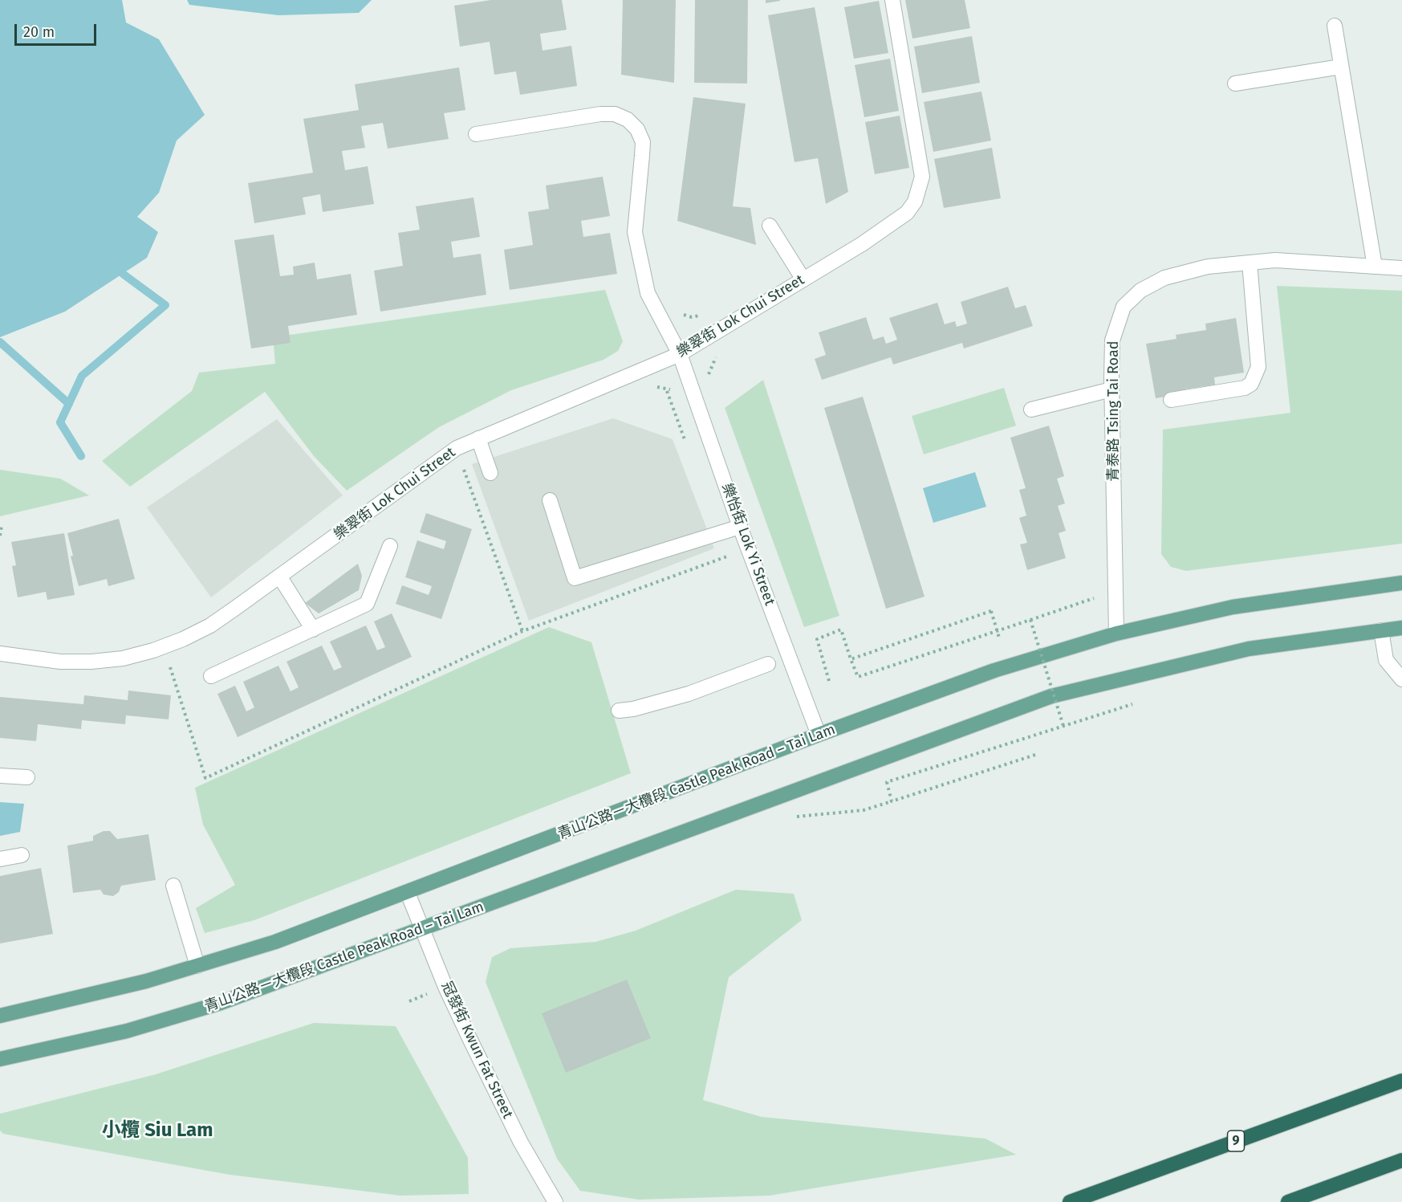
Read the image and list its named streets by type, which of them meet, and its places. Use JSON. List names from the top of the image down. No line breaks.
{"streets":{"highway":["9"],"main road":["青山公路－大欖段 Castle Peak Road – Tai Lam"],"street":["樂翠街 Lok Chui Street","青泰路 Tsing Tai Road","樂怡街 Lok Yi Street","冠發街 Kwun Fat Street"]},"crossings":[["樂翠街 Lok Chui Street","樂怡街 Lok Yi Street"],["青泰路 Tsing Tai Road","青山公路－大欖段 Castle Peak Road – Tai Lam"],["樂怡街 Lok Yi Street","青山公路－大欖段 Castle Peak Road – Tai Lam"],["青山公路－大欖段 Castle Peak Road – Tai Lam","冠發街 Kwun Fat Street"]],"districts":["小欖 Siu Lam"],"scale_bar":"20 m"}
